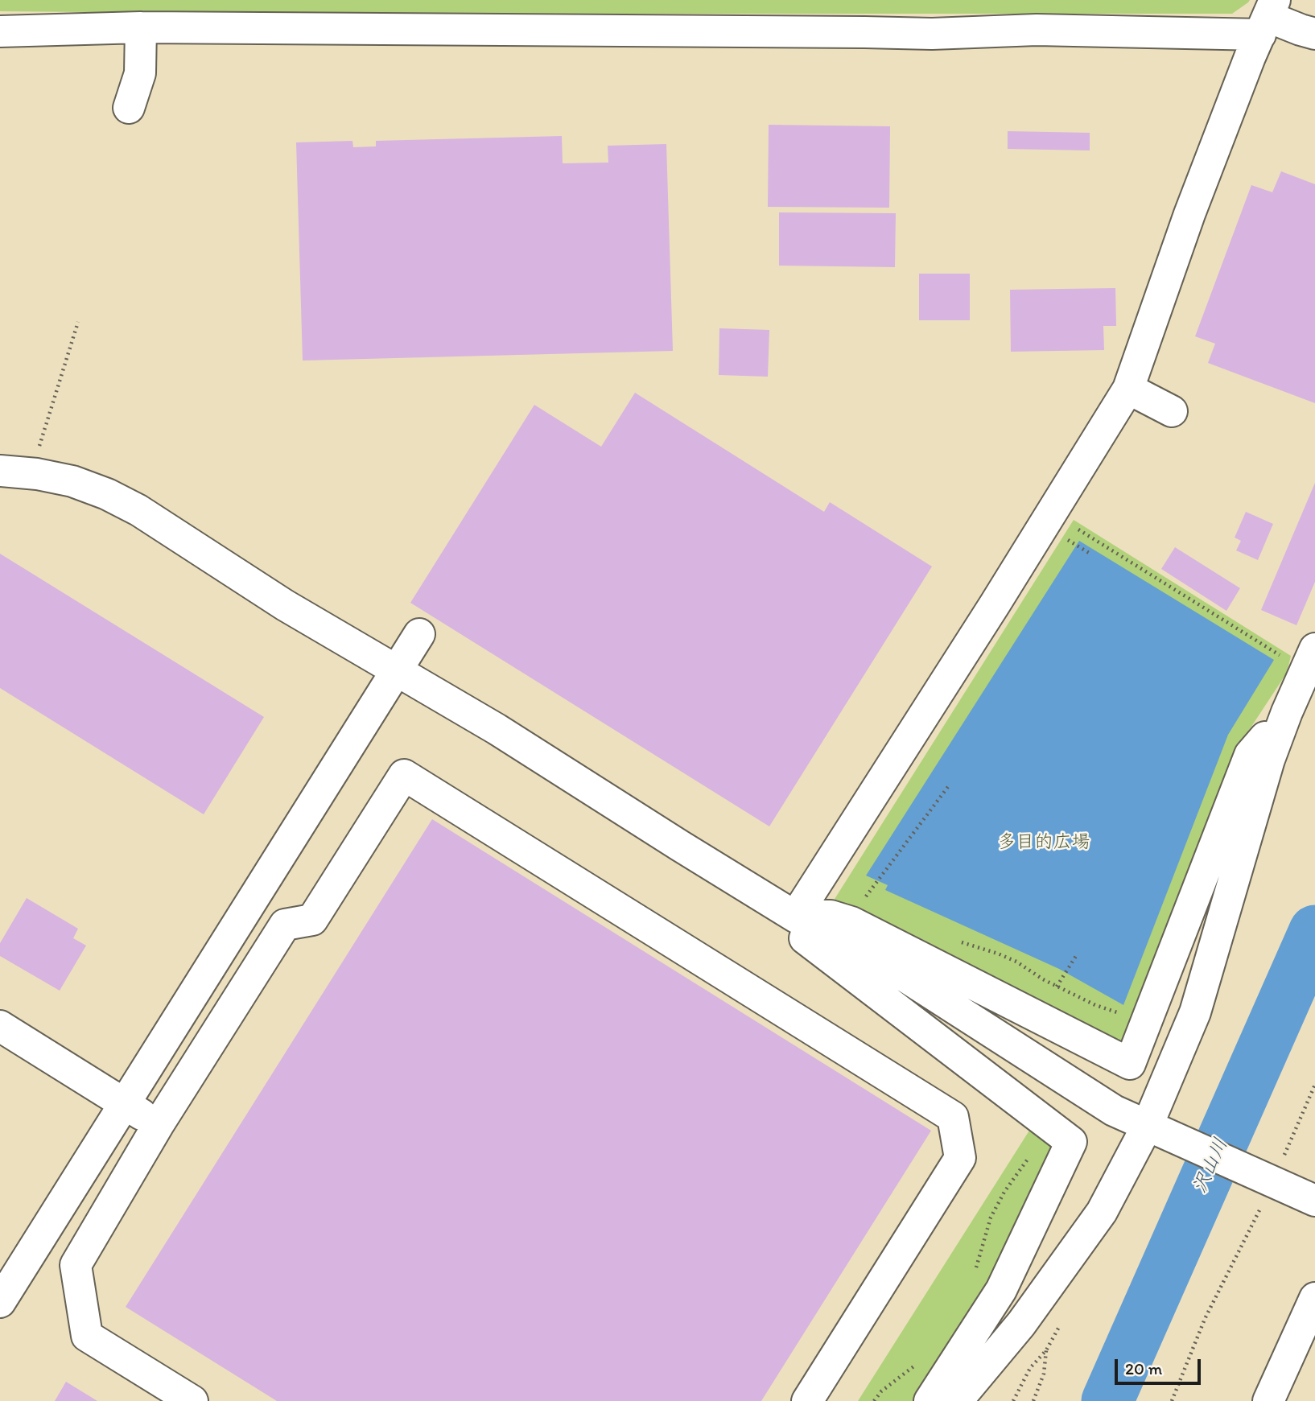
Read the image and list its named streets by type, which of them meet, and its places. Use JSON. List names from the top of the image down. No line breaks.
{"water":["沢山川"],"parks":["多目的広場"],"scale_bar":"20 m"}
